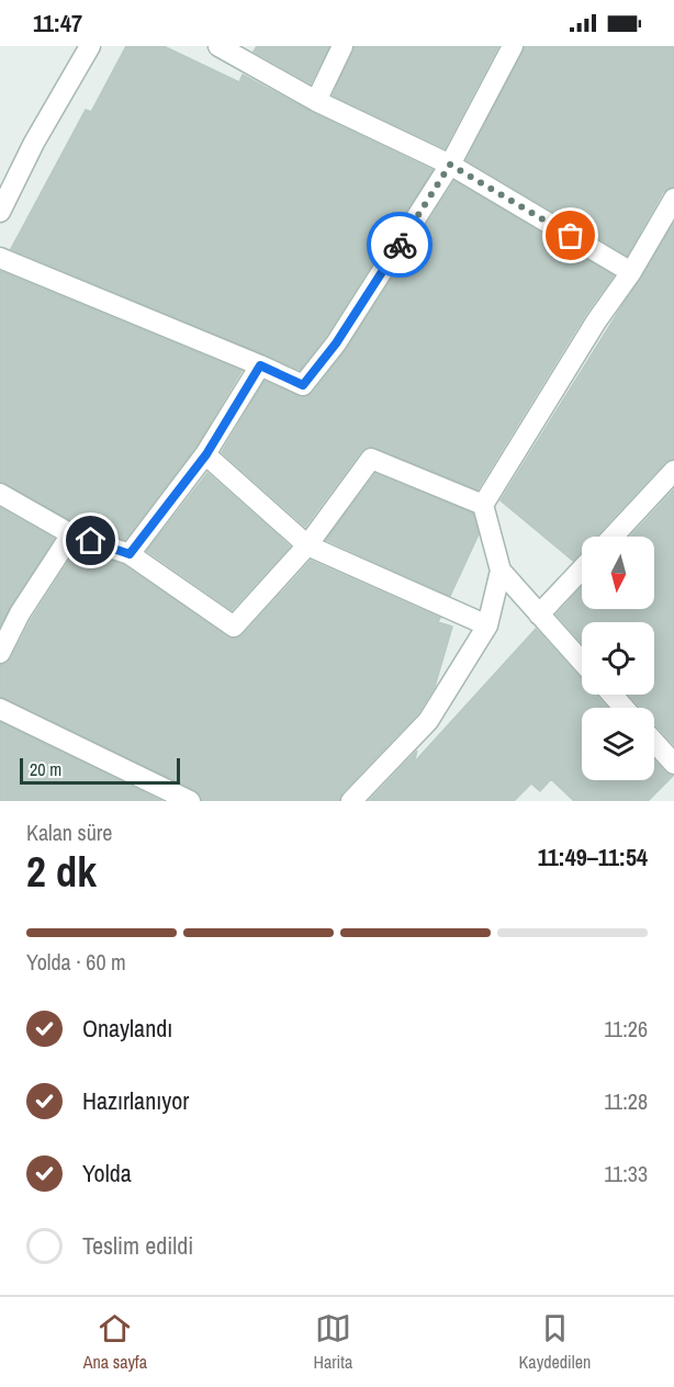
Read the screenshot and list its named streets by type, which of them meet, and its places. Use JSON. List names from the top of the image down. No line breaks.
{"scale_bar":"20 m","north":"bottom","page":{"status":"11:47","scale":"20 m","heading":["2 dk","Kalan süre","11:49–11:54"],"bar":"Yolda · 60 m","list":[["Onaylandı","11:26"],["Hazırlanıyor","11:28"],["Yolda","11:33"],"Teslim edildi"],"tabs":["Ana sayfa","Harita","Kaydedilen"]}}
